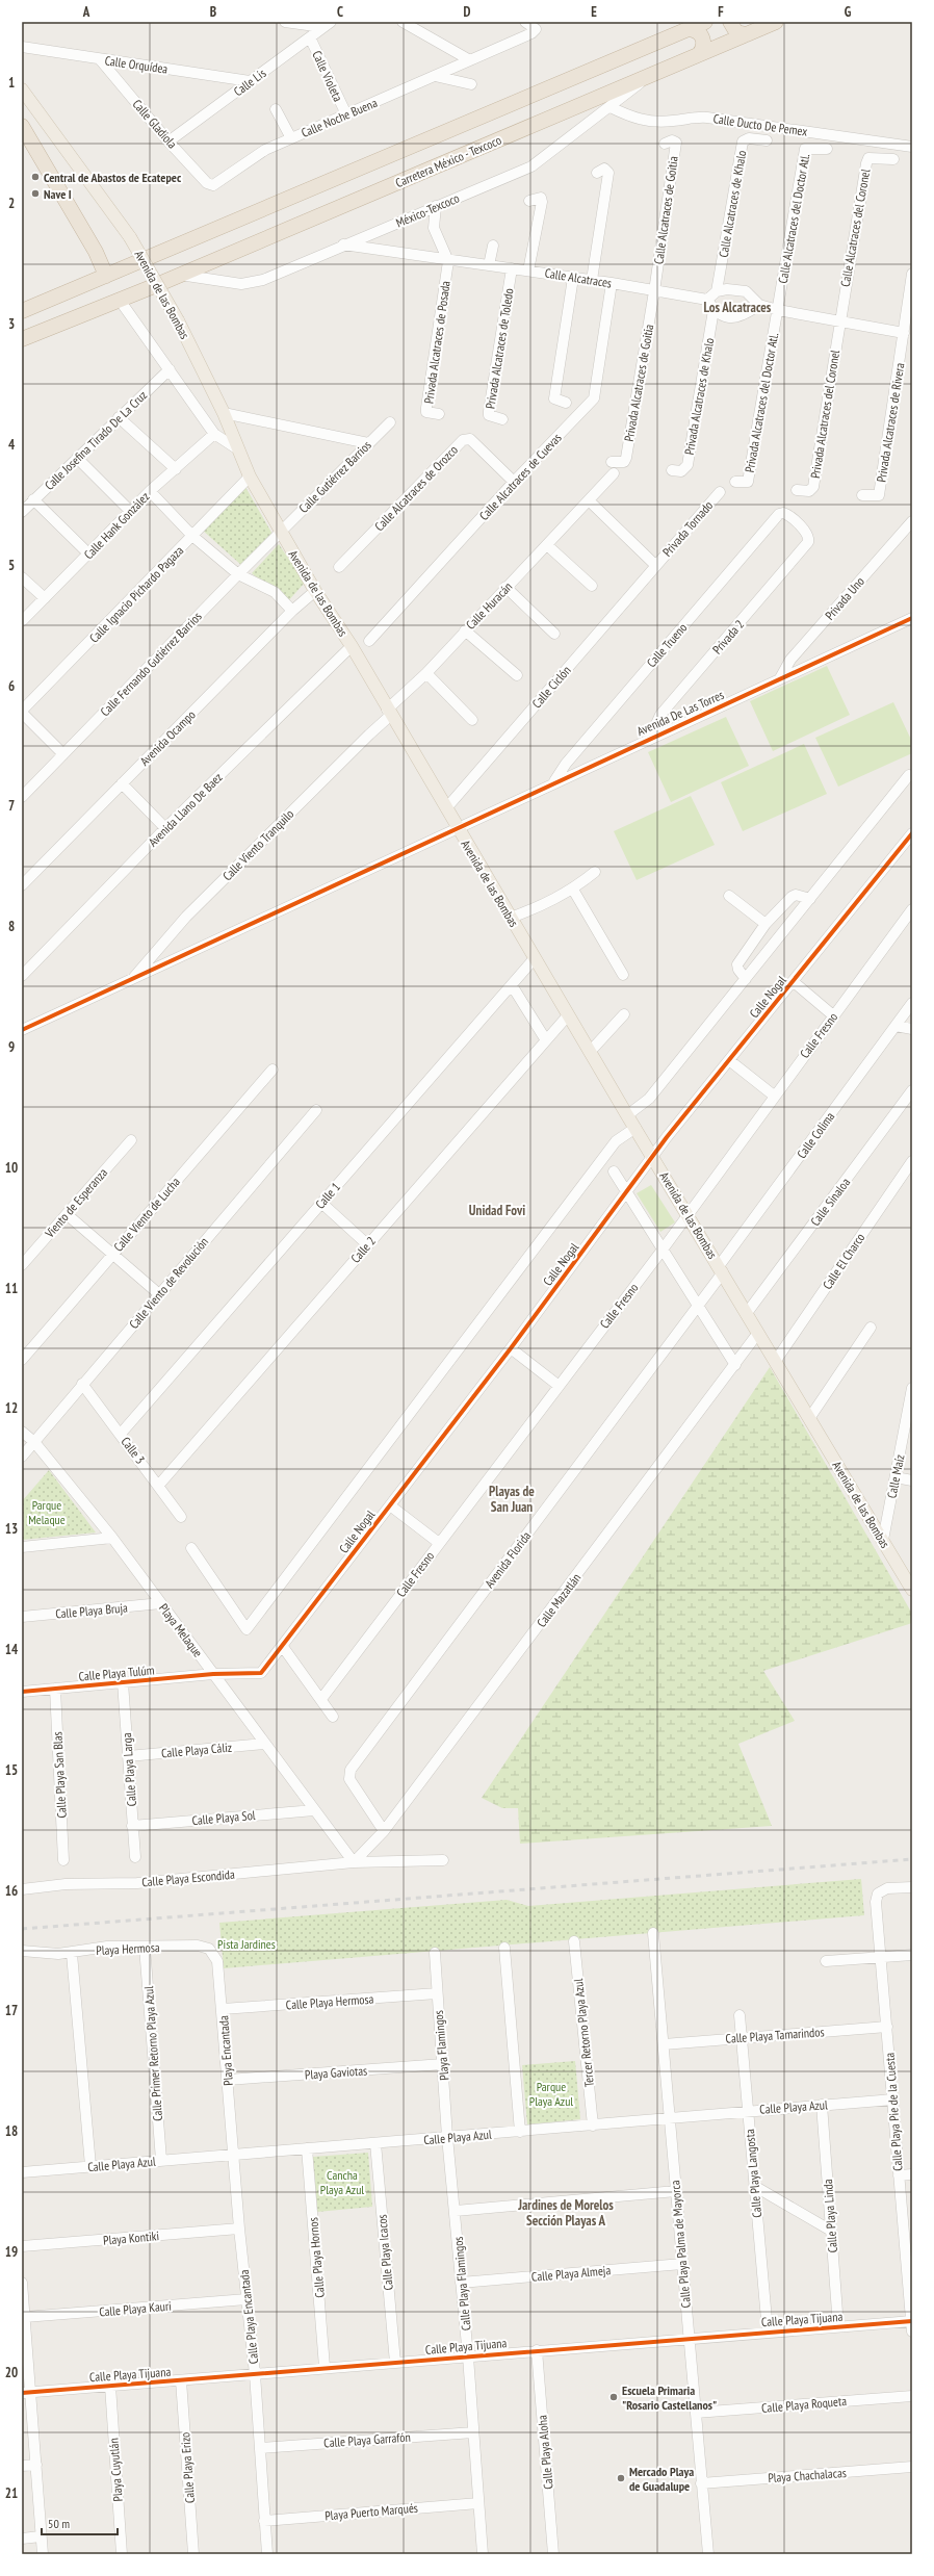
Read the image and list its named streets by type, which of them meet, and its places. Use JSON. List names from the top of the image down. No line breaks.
{"streets":{"highway":["Carretera México - Texcoco"],"main road":["Avenida de las Bombas"],"street":["Calle Orquídea","Calle Violeta","Calle Lis","Calle Noche Buena","Calle Gladiola","Calle Ducto De Pemex","Calle Alcatraces de Khalo","México-Texcoco","Calle Alcatraces de Goitia","Calle Alcatraces del Doctor Atl.","Calle Alcatraces del Coronel","Calle Alcatraces","Privada Alcatraces de Posada","Privada Alcatraces de Toledo","Privada Alcatraces de Goitia","Privada Alcatraces de Khalo","Privada Alcatraces del Doctor Atl.","Privada Alcatraces del Coronel","Privada Alcatraces de Rivera","Calle Josefina Tirado De La Cruz","Calle Gutiérrez Barrios","Calle Alcatraces de Cuevas","Calle Alcatraces de Orozco","Calle Hank González","Privada Tornado","Calle Ignacio Pichardo Pagaza","Privada Uno","Calle Huracán","Privada 2","Calle Trueno","Calle Fernando Gutiérrez Barrios","Calle Ciclón","Avenida De Las Torres","Avenida Ocampo","Avenida Llano De Baez","Calle Viento Tranquilo","Calle Nogal","Calle Fresno","Calle Colima","Calle 1","Calle Sinaloa","Viento de Esperanza","Calle Viento de Lucha","Calle 2","Calle El Charco","Calle Viento de Revolución","Calle 3","Calle Maíz","Avenida Florida","Calle Mazatlán","Calle Playa Bruja","Playa Melaque","Calle Playa Tulúm","Calle Playa Cáliz","Calle Playa Larga","Calle Playa San Blas","Calle Playa Sol","Calle Playa Escondida","Playa Hermosa","Calle Playa Hermosa","Tercer Retorno Playa Azul","Calle Playa Tamarindos","Playa Flamingos","Playa Encantada","Calle Primer Retorno Playa Azul","Playa Gaviotas","Calle Playa Azul","Calle Playa Pie de la Cuesta","Calle Playa Langosta","Calle Playa Linda","Playa Kontiki","Calle Playa Palma de Mayorca","Calle Playa Icacos","Calle Playa Hornos","Calle Playa Almeja","Calle Playa Flamingos","Calle Playa Kauri","Calle Playa Encantada","Calle Playa Tijuana","Calle Playa Roqueta","Calle Playa Garrafón","Calle Playa Aloha","Calle Playa Erizo","Playa Cuyutlán","Playa Chachalacas","Playa Puerto Marqués"]},"crossings":[["Calle Orquídea","Calle Lis"],["Calle Orquídea","Calle Gladiola"],["Calle Violeta","Calle Lis"],["Calle Violeta","Calle Noche Buena"],["Calle Lis","Calle Gladiola"],["Calle Noche Buena","Calle Gladiola"],["Calle Ducto De Pemex","México-Texcoco"],["Carretera México - Texcoco","México-Texcoco"],["México-Texcoco","Calle Alcatraces"],["Calle Alcatraces de Goitia","Calle Alcatraces"],["Calle Alcatraces de Goitia","Privada Alcatraces de Goitia"],["Calle Alcatraces del Doctor Atl.","Privada Alcatraces del Doctor Atl."],["Calle Alcatraces del Coronel","Privada Alcatraces del Coronel"],["Calle Alcatraces","Privada Alcatraces de Posada"],["Calle Alcatraces","Privada Alcatraces de Toledo"],["Calle Alcatraces","Privada Alcatraces de Goitia"],["Calle Alcatraces","Calle Alcatraces de Cuevas"],["Avenida de las Bombas","Calle Gutiérrez Barrios"],["Avenida de las Bombas","Calle Ignacio Pichardo Pagaza"],["Avenida de las Bombas","Calle Huracán"],["Avenida de las Bombas","Calle Fernando Gutiérrez Barrios"],["Avenida de las Bombas","Calle Ciclón"],["Avenida de las Bombas","Avenida De Las Torres"],["Avenida de las Bombas","Avenida Ocampo"],["Avenida de las Bombas","Avenida Llano De Baez"],["Avenida de las Bombas","Calle Viento Tranquilo"],["Avenida de las Bombas","Calle Nogal"],["Avenida de las Bombas","Calle Fresno"],["Avenida de las Bombas","Calle Colima"],["Avenida de las Bombas","Calle 1"],["Avenida de las Bombas","Calle Sinaloa"],["Avenida de las Bombas","Calle 2"],["Avenida de las Bombas","Calle El Charco"],["Avenida de las Bombas","Calle Maíz"],["Avenida de las Bombas","Avenida Florida"],["Avenida de las Bombas","Calle Mazatlán"],["Calle Gutiérrez Barrios","Calle Fernando Gutiérrez Barrios"],["Calle Alcatraces de Cuevas","Calle Alcatraces de Orozco"],["Privada Tornado","Calle Ciclón"],["Privada Uno","Avenida De Las Torres"],["Calle Huracán","Calle Viento Tranquilo"],["Privada 2","Calle Trueno"],["Privada 2","Avenida De Las Torres"],["Calle Trueno","Avenida De Las Torres"],["Avenida De Las Torres","Calle Viento Tranquilo"],["Calle Nogal","Calle Fresno"],["Calle Nogal","Playa Melaque"],["Calle Nogal","Calle Playa Tulúm"],["Calle Colima","Avenida Florida"],["Calle 1","Calle 3"],["Calle 2","Calle 3"],["Calle Viento de Revolución","Calle 3"],["Calle Viento de Revolución","Playa Melaque"],["Avenida Florida","Calle Mazatlán"],["Calle Mazatlán","Playa Melaque"],["Calle Mazatlán","Calle Playa Escondida"],["Calle Playa Bruja","Playa Melaque"],["Playa Melaque","Calle Playa Tulúm"],["Playa Melaque","Calle Playa Cáliz"],["Playa Melaque","Calle Playa Sol"],["Playa Melaque","Calle Playa Escondida"],["Calle Playa Tulúm","Calle Playa Larga"],["Calle Playa Tulúm","Calle Playa San Blas"],["Calle Playa Cáliz","Calle Playa Larga"],["Calle Playa Larga","Calle Playa Sol"],["Playa Hermosa","Playa Encantada"],["Playa Hermosa","Calle Primer Retorno Playa Azul"],["Calle Playa Hermosa","Playa Flamingos"],["Calle Playa Hermosa","Playa Encantada"],["Tercer Retorno Playa Azul","Calle Playa Azul"],["Calle Playa Tamarindos","Calle Playa Pie de la Cuesta"],["Calle Playa Tamarindos","Calle Playa Langosta"],["Calle Playa Tamarindos","Calle Playa Palma de Mayorca"],["Playa Flamingos","Playa Gaviotas"],["Playa Flamingos","Calle Playa Azul"],["Playa Flamingos","Calle Playa Flamingos"],["Playa Encantada","Playa Gaviotas"],["Playa Encantada","Calle Playa Azul"],["Playa Encantada","Calle Playa Encantada"],["Calle Primer Retorno Playa Azul","Calle Playa Azul"],["Calle Playa Azul","Calle Playa Pie de la Cuesta"],["Calle Playa Azul","Calle Playa Langosta"],["Calle Playa Azul","Calle Playa Linda"],["Calle Playa Azul","Calle Playa Palma de Mayorca"],["Calle Playa Azul","Calle Playa Icacos"],["Calle Playa Azul","Calle Playa Hornos"],["Calle Playa Azul","Calle Playa Flamingos"],["Calle Playa Azul","Calle Playa Encantada"],["Calle Playa Pie de la Cuesta","Calle Playa Tijuana"],["Calle Playa Langosta","Calle Playa Tijuana"],["Calle Playa Linda","Calle Playa Tijuana"],["Playa Kontiki","Calle Playa Encantada"],["Calle Playa Palma de Mayorca","Calle Playa Almeja"],["Calle Playa Palma de Mayorca","Calle Playa Tijuana"],["Calle Playa Palma de Mayorca","Calle Playa Roqueta"],["Calle Playa Palma de Mayorca","Playa Chachalacas"],["Calle Playa Icacos","Calle Playa Tijuana"],["Calle Playa Hornos","Calle Playa Tijuana"],["Calle Playa Almeja","Calle Playa Flamingos"],["Calle Playa Flamingos","Calle Playa Tijuana"],["Calle Playa Flamingos","Calle Playa Garrafón"],["Calle Playa Flamingos","Playa Puerto Marqués"],["Calle Playa Kauri","Calle Playa Encantada"],["Calle Playa Encantada","Calle Playa Tijuana"],["Calle Playa Encantada","Calle Playa Garrafón"],["Calle Playa Encantada","Playa Puerto Marqués"],["Calle Playa Tijuana","Calle Playa Aloha"],["Calle Playa Tijuana","Calle Playa Erizo"],["Calle Playa Tijuana","Playa Cuyutlán"]],"districts":["Los Alcatraces","Unidad Fovi","Playas de San Juan","Jardines de Morelos Sección Playas A"],"parks":["Parque Melaque","Pista Jardines","Parque Playa Azul","Cancha Playa Azul"],"places":["Central de Abastos de Ecatepec","Nave I","Escuela Primaria \"Rosario Castellanos\"","Mercado Playa de Guadalupe"],"scale_bar":"50 m","grid":{"columns":["A","B","C","D","E","F","G"],"rows":["1","2","3","4","5","6","7","8","9","10","11","12","13","14","15","16","17","18","19","20","21"]}}
